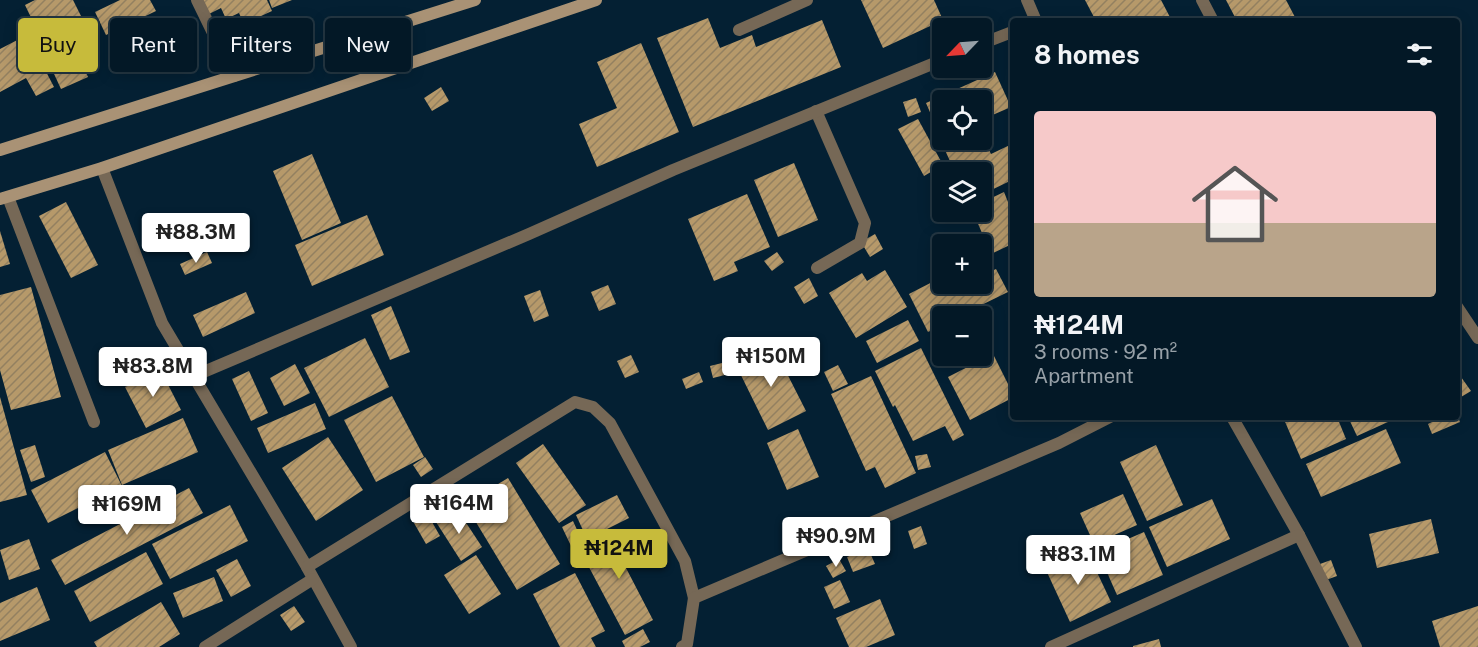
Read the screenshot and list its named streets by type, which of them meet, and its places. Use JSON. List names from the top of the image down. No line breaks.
{"north":"bottom left","page":{"map_buttons":["+","−"],"chip":["Buy","Rent","Filters","New"],"heading":"8 homes","list":[{"name":"₦124M","note":"3 rooms · 92 m² · Apartment"}],"price":["₦88.3M","₦150M","₦83.8M","₦164M","₦169M","₦90.9M","₦124M","₦83.1M"]}}
